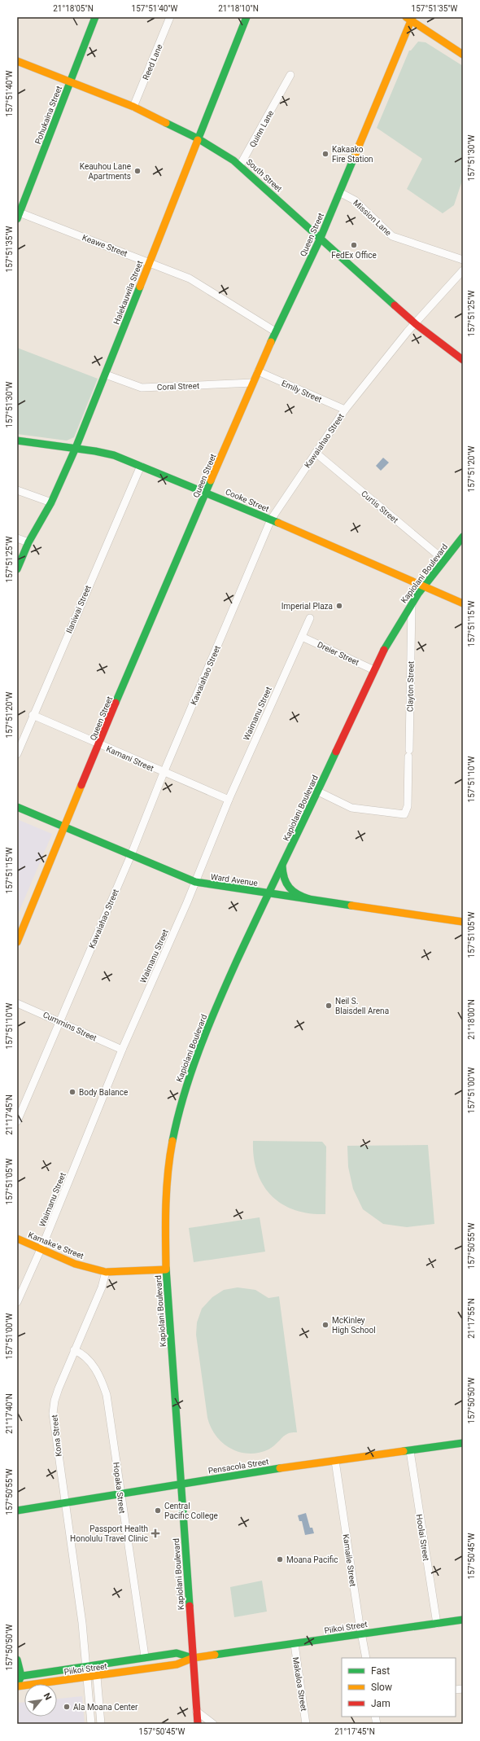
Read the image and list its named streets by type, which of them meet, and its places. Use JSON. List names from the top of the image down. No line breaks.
{"streets":{"main road":["Pohukaina Street","South Street","Queen Street","Halekauwila Street","Cooke Street","Kapiolani Boulevard","Ward Avenue","Kamakeʻe Street","Pensacola Street","Piikoi Street"],"street":["Reed Lane","Quinn Lane","Mission Lane","Keawe Street","Coral Street","Emily Street","Kawaiahao Street","Curtis Street","Ilaniwai Street","Dreier Street","Clayton Street","Waimanu Street","Kamani Street","Cummins Street","Kona Street","Hopaka Street","Hoolai Street","Kamaile Street","Makaloa Street"]},"crossings":[["Reed Lane","South Street"],["Pohukaina Street","South Street"],["Pohukaina Street","Keawe Street"],["Quinn Lane","South Street"],["South Street","Queen Street"],["South Street","Halekauwila Street"],["South Street","Kawaiahao Street"],["Mission Lane","Queen Street"],["Queen Street","Keawe Street"],["Queen Street","Coral Street"],["Queen Street","Emily Street"],["Queen Street","Cooke Street"],["Queen Street","Kamani Street"],["Queen Street","Ward Avenue"],["Keawe Street","Halekauwila Street"],["Halekauwila Street","Coral Street"],["Halekauwila Street","Cooke Street"],["Emily Street","Kawaiahao Street"],["Kawaiahao Street","Cooke Street"],["Kawaiahao Street","Curtis Street"],["Kawaiahao Street","Kamani Street"],["Kawaiahao Street","Ward Avenue"],["Kawaiahao Street","Cummins Street"],["Cooke Street","Kapiolani Boulevard"],["Cooke Street","Ilaniwai Street"],["Curtis Street","Kapiolani Boulevard"],["Kapiolani Boulevard","Dreier Street"],["Kapiolani Boulevard","Clayton Street"],["Kapiolani Boulevard","Ward Avenue"],["Kapiolani Boulevard","Kamakeʻe Street"],["Kapiolani Boulevard","Pensacola Street"],["Kapiolani Boulevard","Piikoi Street"],["Ilaniwai Street","Kamani Street"],["Dreier Street","Waimanu Street"],["Waimanu Street","Kamani Street"],["Waimanu Street","Ward Avenue"],["Waimanu Street","Cummins Street"],["Waimanu Street","Kamakeʻe Street"],["Kamakeʻe Street","Kona Street"],["Kona Street","Pensacola Street"],["Kona Street","Hopaka Street"],["Kona Street","Piikoi Street"],["Pensacola Street","Hopaka Street"],["Pensacola Street","Hoolai Street"],["Pensacola Street","Kamaile Street"],["Hopaka Street","Piikoi Street"],["Hoolai Street","Piikoi Street"],["Kamaile Street","Piikoi Street"],["Piikoi Street","Makaloa Street"]],"places":{"other":["Kakaako Fire Station","Keauhou Lane Apartments","FedEx Office","Imperial Plaza","Neil S. Blaisdell Arena","Body Balance","McKinley High School","Central Pacific College","Moana Pacific","Ala Moana Center"],"health":["Passport Health Honolulu Travel Clinic"]},"legend":["Fast","Slow","Jam"],"north":"top right","coordinates":["21°18'05\"N","157°51'40\"W","21°18'10\"N","157°51'35\"W","157°51'30\"W","157°51'25\"W","157°51'20\"W","157°51'15\"W","157°51'10\"W","157°51'05\"W","21°18'00\"N","157°51'00\"W","21°17'45\"N","157°50'55\"W","21°17'55\"N","157°50'50\"W","21°17'40\"N","157°50'45\"W"]}
